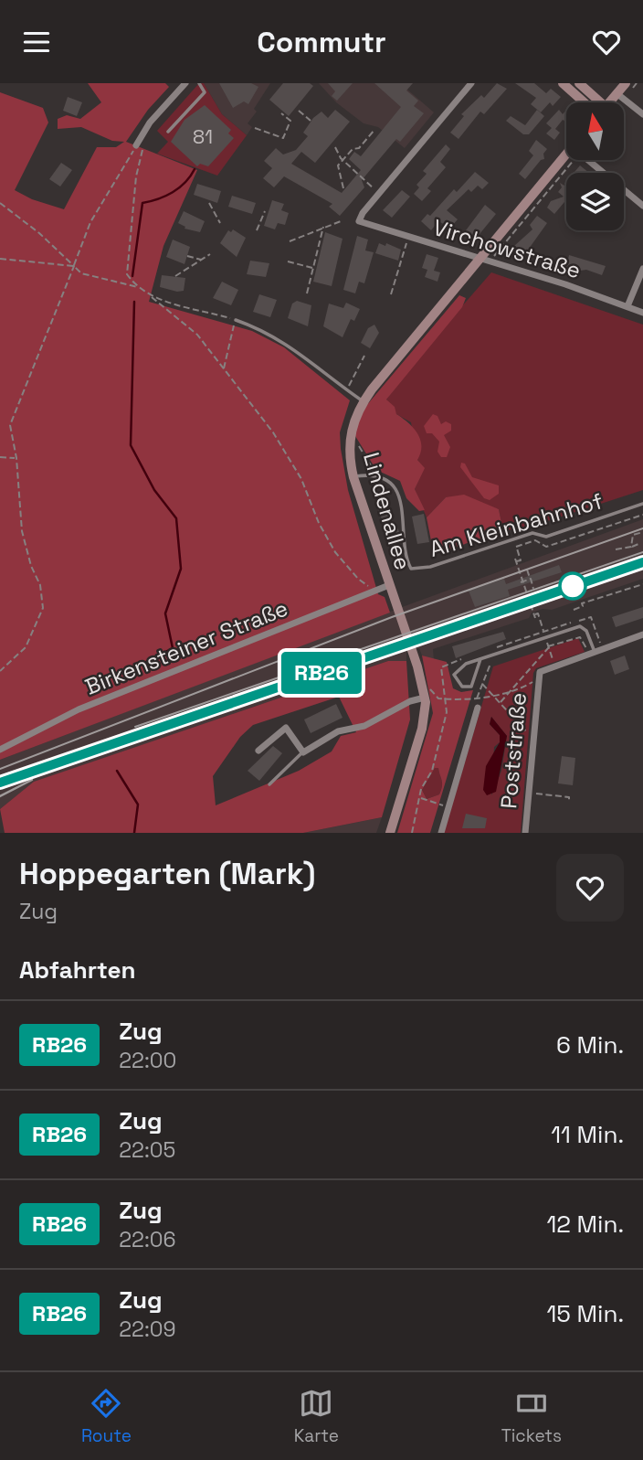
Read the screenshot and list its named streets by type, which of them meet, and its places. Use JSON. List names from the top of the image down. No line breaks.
{"streets":{"street":["Virchowstraße","Lindenallee","Birkensteiner Straße","Poststraße"],"lane":["Am Kleinbahnhof"]},"crossings":[["Virchowstraße","Lindenallee"],["Lindenallee","Birkensteiner Straße"]],"house_numbers":["81"],"north":"top","page":{"header":"Commutr","on_map":"RB26","heading":[["Hoppegarten (Mark)","Zug"],"Abfahrten"],"list":[{"mark":"RB26","name":"Zug","note":"22:00","value":"6 Min."},{"mark":"RB26","name":"Zug","note":"22:05","value":"11 Min."},{"mark":"RB26","name":"Zug","note":"22:06","value":"12 Min."},{"mark":"RB26","name":"Zug","note":"22:09","value":"15 Min."}],"tabs":["Route","Karte","Tickets"]}}
